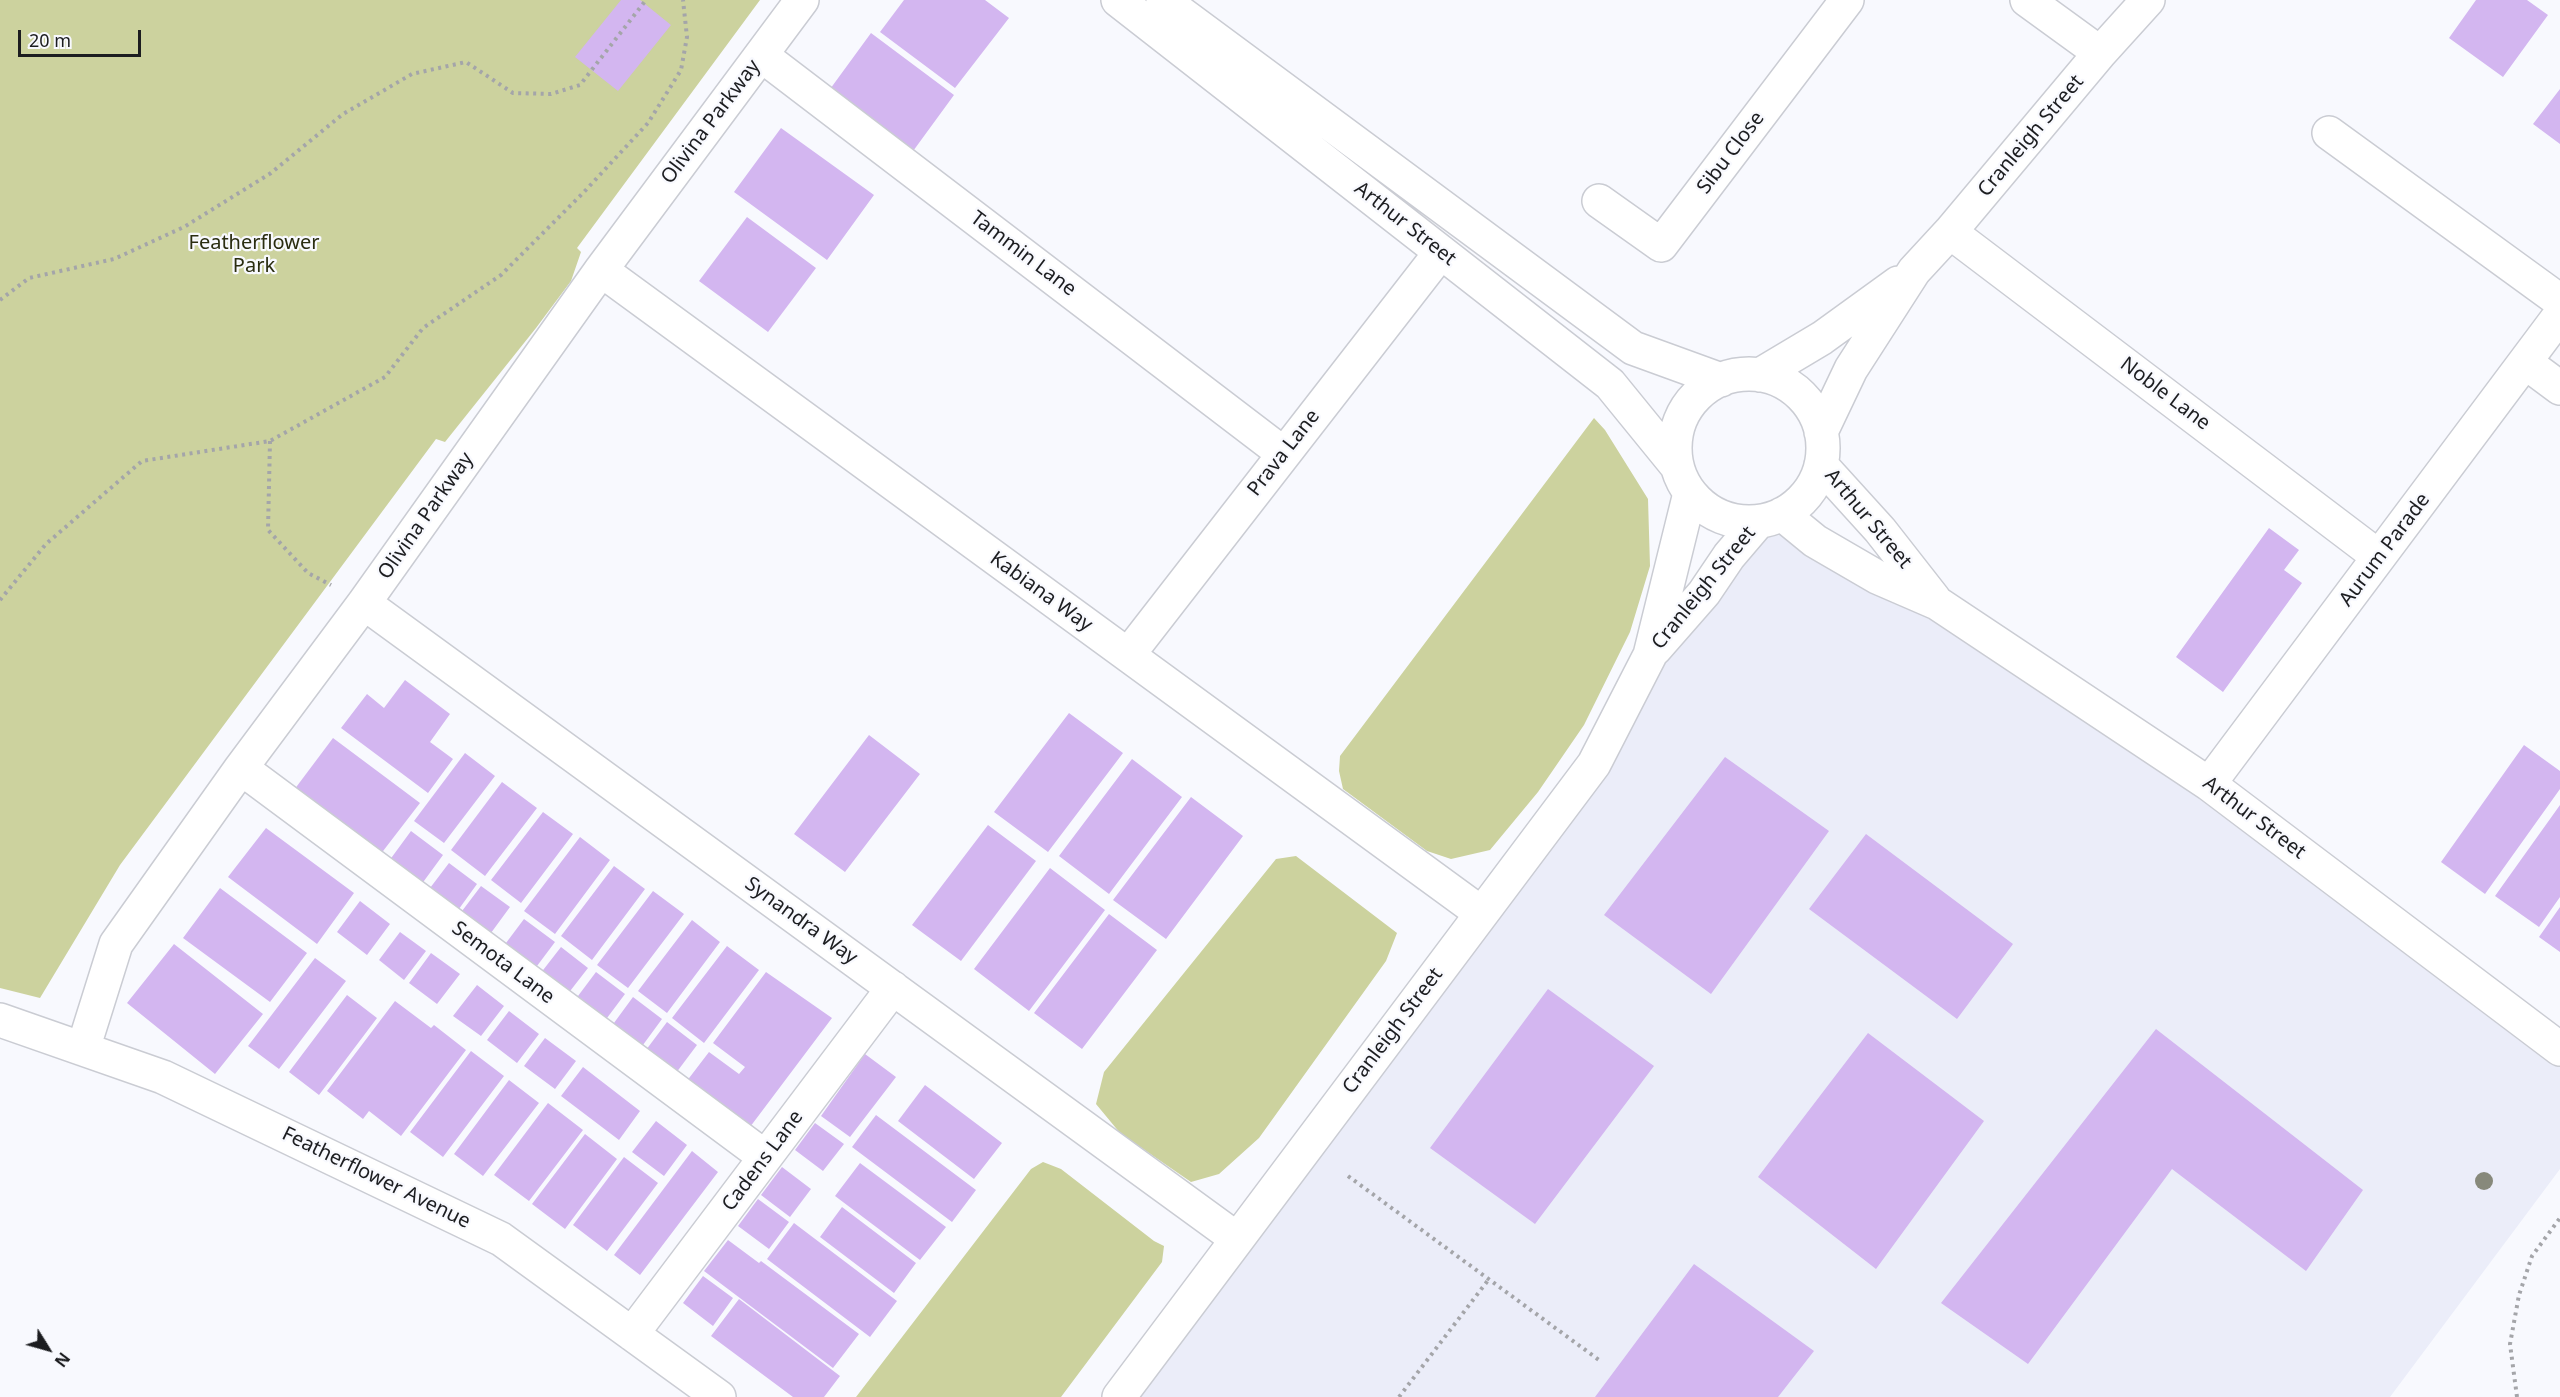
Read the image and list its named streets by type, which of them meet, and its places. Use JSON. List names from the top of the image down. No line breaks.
{"streets":{"street":["Olivina Parkway","Cranleigh Street","Sibu Close","Arthur Street","Tammin Lane","Noble Lane","Prava Lane","Aurum Parade","Kabiana Way","Synandra Way","Semota Lane","Cadens Lane","Featherflower Avenue"]},"crossings":[["Olivina Parkway","Tammin Lane"],["Olivina Parkway","Kabiana Way"],["Olivina Parkway","Synandra Way"],["Olivina Parkway","Semota Lane"],["Olivina Parkway","Featherflower Avenue"],["Cranleigh Street","Arthur Street"],["Cranleigh Street","Noble Lane"],["Cranleigh Street","Kabiana Way"],["Cranleigh Street","Synandra Way"],["Arthur Street","Prava Lane"],["Arthur Street","Aurum Parade"],["Tammin Lane","Prava Lane"],["Noble Lane","Aurum Parade"],["Prava Lane","Kabiana Way"],["Synandra Way","Cadens Lane"],["Semota Lane","Cadens Lane"],["Cadens Lane","Featherflower Avenue"]],"parks":["Featherflower Park"],"scale_bar":"20 m","north":"bottom right"}
